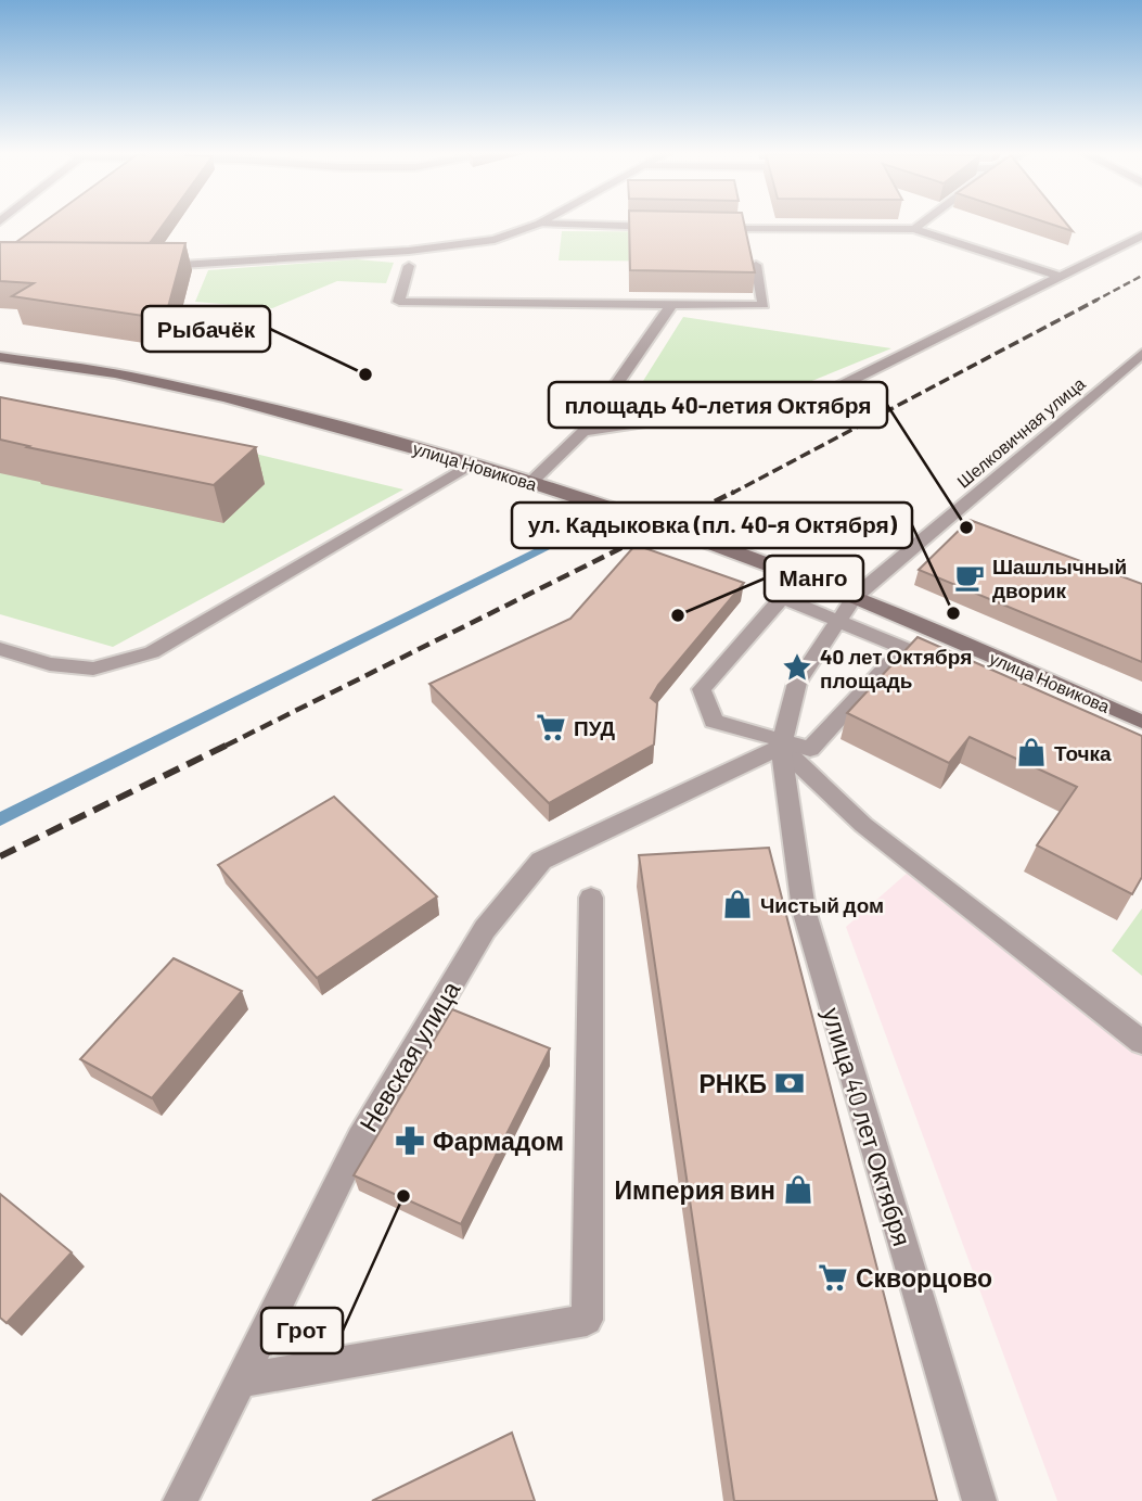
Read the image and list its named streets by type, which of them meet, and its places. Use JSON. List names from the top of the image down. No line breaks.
{"streets":{"main road":["улица Новикова"],"street":["Шелковичная улица","Невская улица","улица 40 лет Октября"]},"crossings":[["Шелковичная улица","улица Новикова"],["Невская улица","улица 40 лет Октября"]],"places":{"other":["Рыбачёк","площадь 40-летия Октября","ул. Кадыковка (пл. 40-я Октября)","Манго","Грот"],"cafe":["Шашлычный дворик"],"place":["40 лет Октября площадь"],"supermarket":["ПУД","Скворцово"],"shop":["Точка","Чистый дом","Империя вин"],"bank":["РНКБ"],"pharmacy":["Фармадом"]}}
